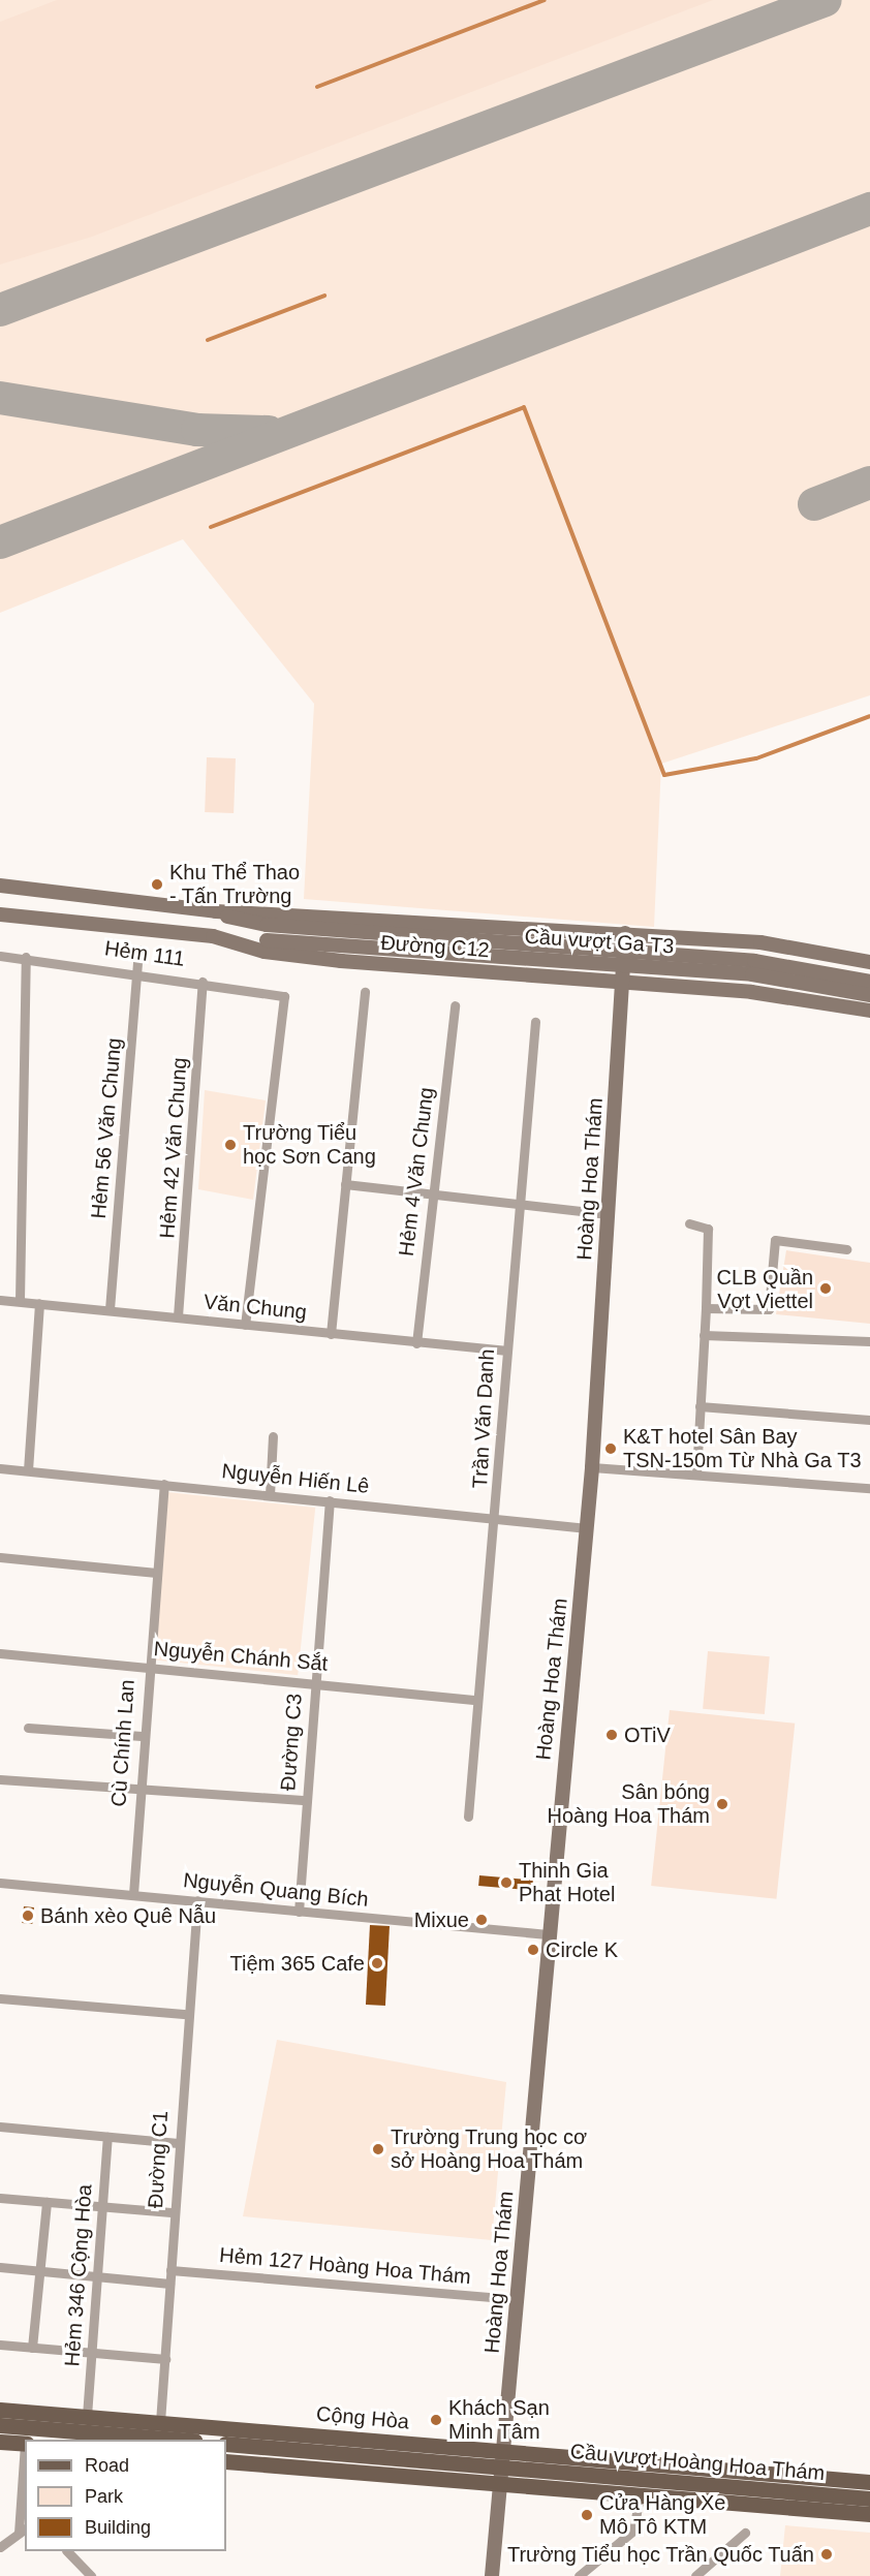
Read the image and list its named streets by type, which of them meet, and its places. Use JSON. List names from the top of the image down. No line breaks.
{"streets":{"main road":["Cầu vượt Ga T3","Đường C12","Hoàng Hoa Thám","Cộng Hòa","Cầu vượt Hoàng Hoa Thám"],"street":["Hẻm 111","Hẻm 56 Văn Chung","Hẻm 42 Văn Chung","Hẻm 4 Văn Chung","Văn Chung","Trần Văn Danh","Nguyễn Hiến Lê","Nguyễn Chánh Sắt","Đường C3","Cù Chính Lan","Nguyễn Quang Bích","Đường C1","Hẻm 127 Hoàng Hoa Thám","Hẻm 346 Cộng Hòa"]},"crossings":[["Cầu vượt Ga T3","Đường C12"],["Đường C12","Hoàng Hoa Thám"],["Hẻm 111","Hẻm 56 Văn Chung"],["Hẻm 111","Hẻm 42 Văn Chung"],["Hẻm 111","Văn Chung"],["Hẻm 56 Văn Chung","Văn Chung"],["Hẻm 42 Văn Chung","Văn Chung"],["Hẻm 4 Văn Chung","Văn Chung"],["Hoàng Hoa Thám","Nguyễn Hiến Lê"],["Hoàng Hoa Thám","Nguyễn Quang Bích"],["Hoàng Hoa Thám","Hẻm 127 Hoàng Hoa Thám"],["Hoàng Hoa Thám","Cộng Hòa"],["Văn Chung","Trần Văn Danh"],["Trần Văn Danh","Nguyễn Hiến Lê"],["Trần Văn Danh","Nguyễn Chánh Sắt"],["Nguyễn Hiến Lê","Đường C3"],["Nguyễn Hiến Lê","Cù Chính Lan"],["Nguyễn Chánh Sắt","Đường C3"],["Nguyễn Chánh Sắt","Cù Chính Lan"],["Đường C3","Nguyễn Quang Bích"],["Cù Chính Lan","Nguyễn Quang Bích"],["Nguyễn Quang Bích","Đường C1"],["Đường C1","Hẻm 127 Hoàng Hoa Thám"],["Đường C1","Cộng Hòa"],["Hẻm 346 Cộng Hòa","Cộng Hòa"]],"places":["Khu Thể Thao - Tấn Trường","Trường Tiểu học Sơn Cang","CLB Quần Vợt Viettel","K&T hotel Sân Bay TSN-150m Từ Nhà Ga T3","OTiV","Sân bóng Hoàng Hoa Thám","Thinh Gia Phat Hotel","Bánh xèo Quê Nẫu","Mixue","Circle K","Tiệm 365 Cafe","Trường Trung học cơ sở Hoàng Hoa Thám","Khách Sạn Minh Tâm","Cửa Hàng Xe Mô Tô KTM","Trường Tiểu học Trần Quốc Tuấn"],"legend":["Road","Park","Building"]}
